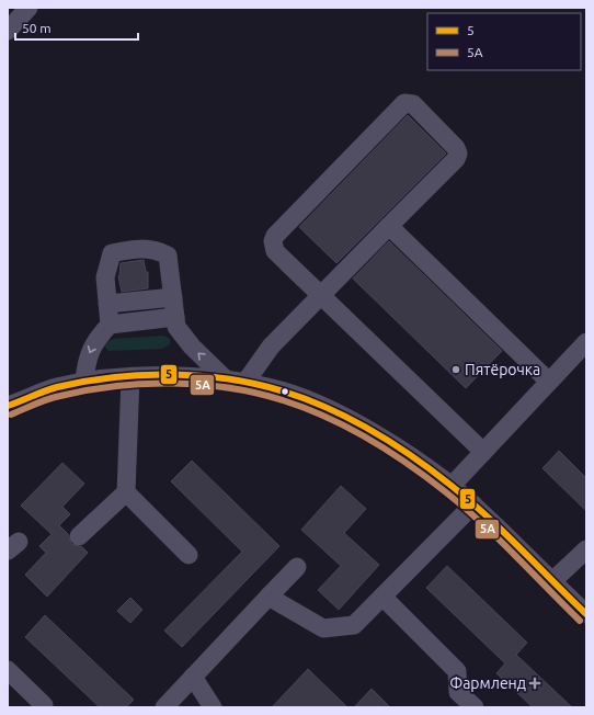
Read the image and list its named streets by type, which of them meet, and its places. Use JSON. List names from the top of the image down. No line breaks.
{"places":{"other":["Пятёрочка"],"health":["Фармленд"]},"lines":["transit line 5","transit line 5А"],"legend":["5","5А"],"scale_bar":"50 m"}
